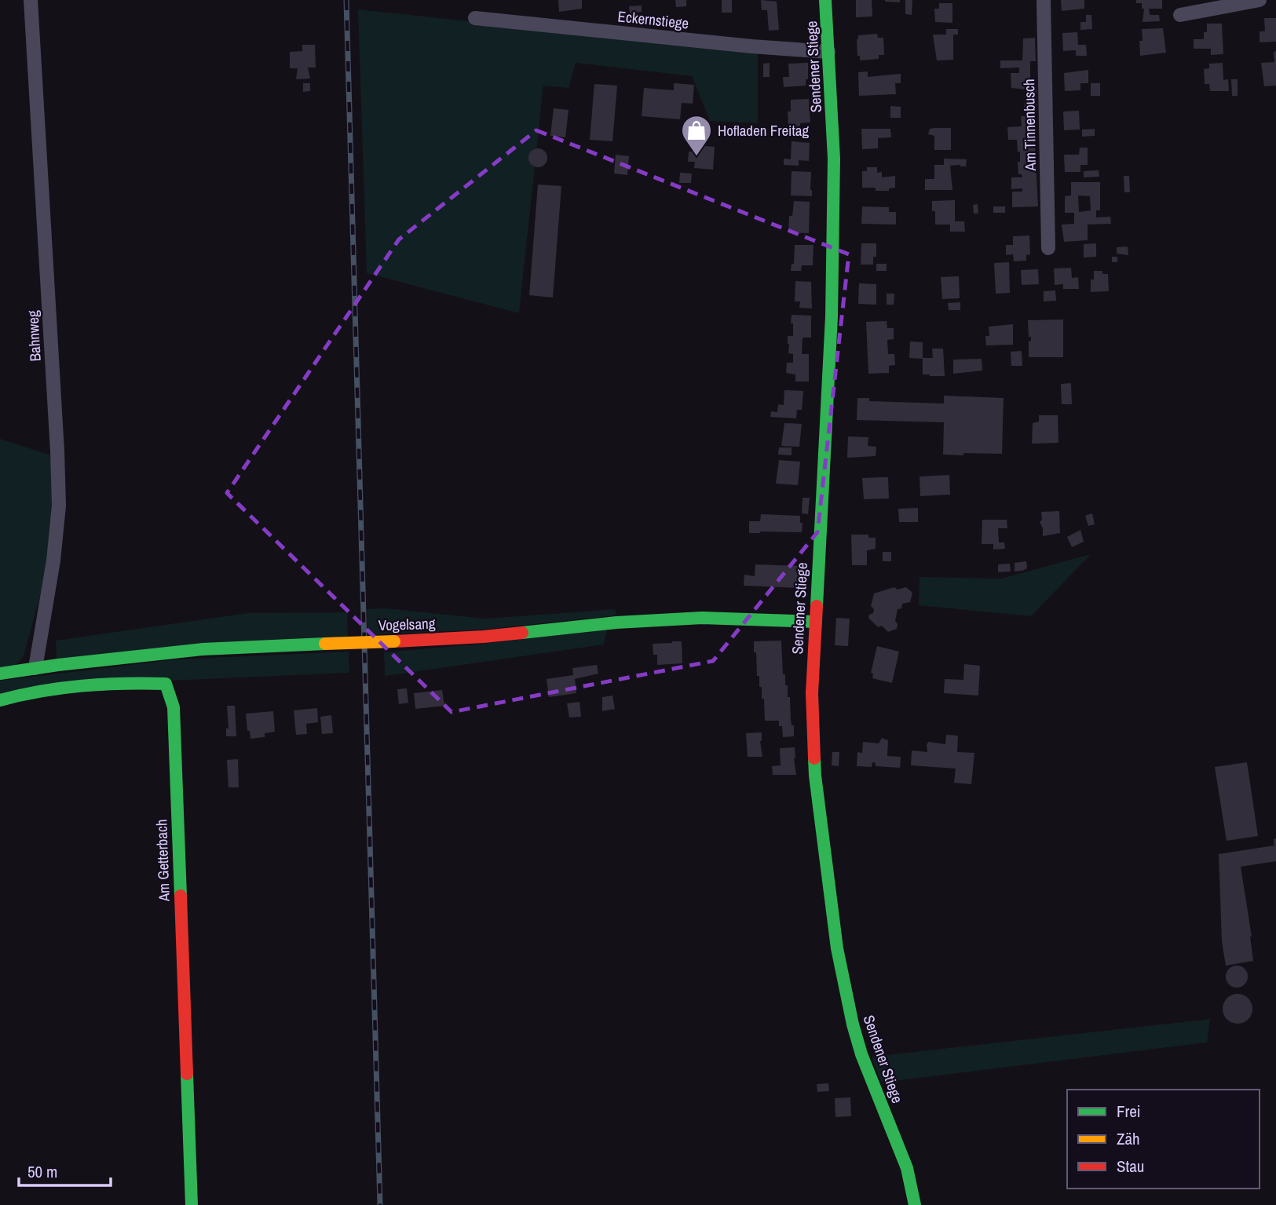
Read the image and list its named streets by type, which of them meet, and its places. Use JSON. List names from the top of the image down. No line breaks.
{"streets":{"street":["Eckernstiege","Sendener Stiege","Am Tinnenbusch","Bahnweg","Vogelsang","Am Getterbach"]},"crossings":[["Eckernstiege","Sendener Stiege"],["Sendener Stiege","Vogelsang"],["Bahnweg","Vogelsang"]],"places":{"shop":["Hofladen Freitag"]},"legend":["Frei","Zäh","Stau"],"scale_bar":"50 m"}
